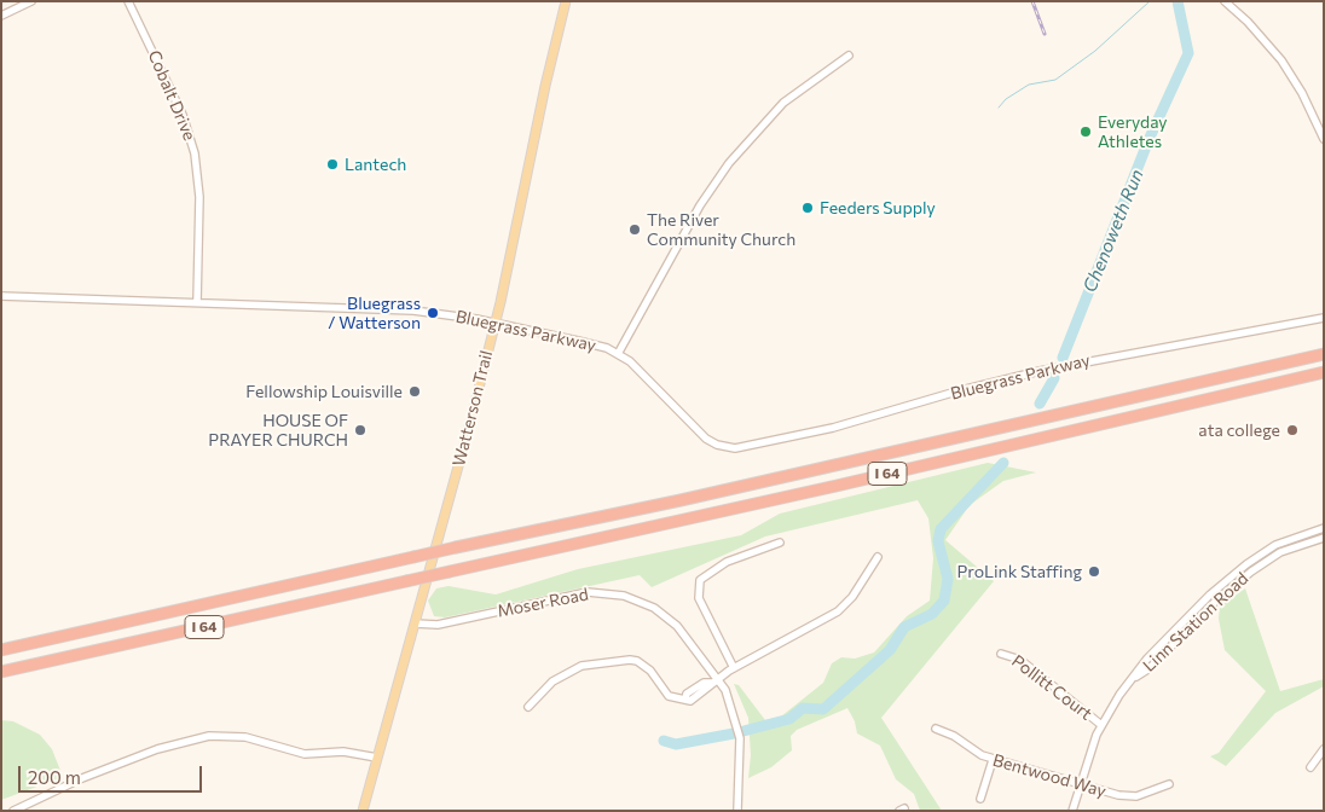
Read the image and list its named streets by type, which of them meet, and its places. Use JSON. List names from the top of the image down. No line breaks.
{"streets":{"highway":["I 64"],"main road":["Watterson Trail"],"street":["Cobalt Drive","Bluegrass Parkway","Moser Road","Linn Station Road","Pollitt Court","Bentwood Way"]},"crossings":[["Cobalt Drive","Bluegrass Parkway"],["Bluegrass Parkway","Watterson Trail"],["Watterson Trail","Moser Road"],["Linn Station Road","Pollitt Court"],["Linn Station Road","Bentwood Way"]],"water":["Chenoweth Run"],"places":["Everyday Athletes","Lantech","Feeders Supply","The River Community Church","Bluegrass / Watterson","Fellowship Louisville","HOUSE OF PRAYER CHURCH","ata college","ProLink Staffing"],"scale_bar":"200 m"}
